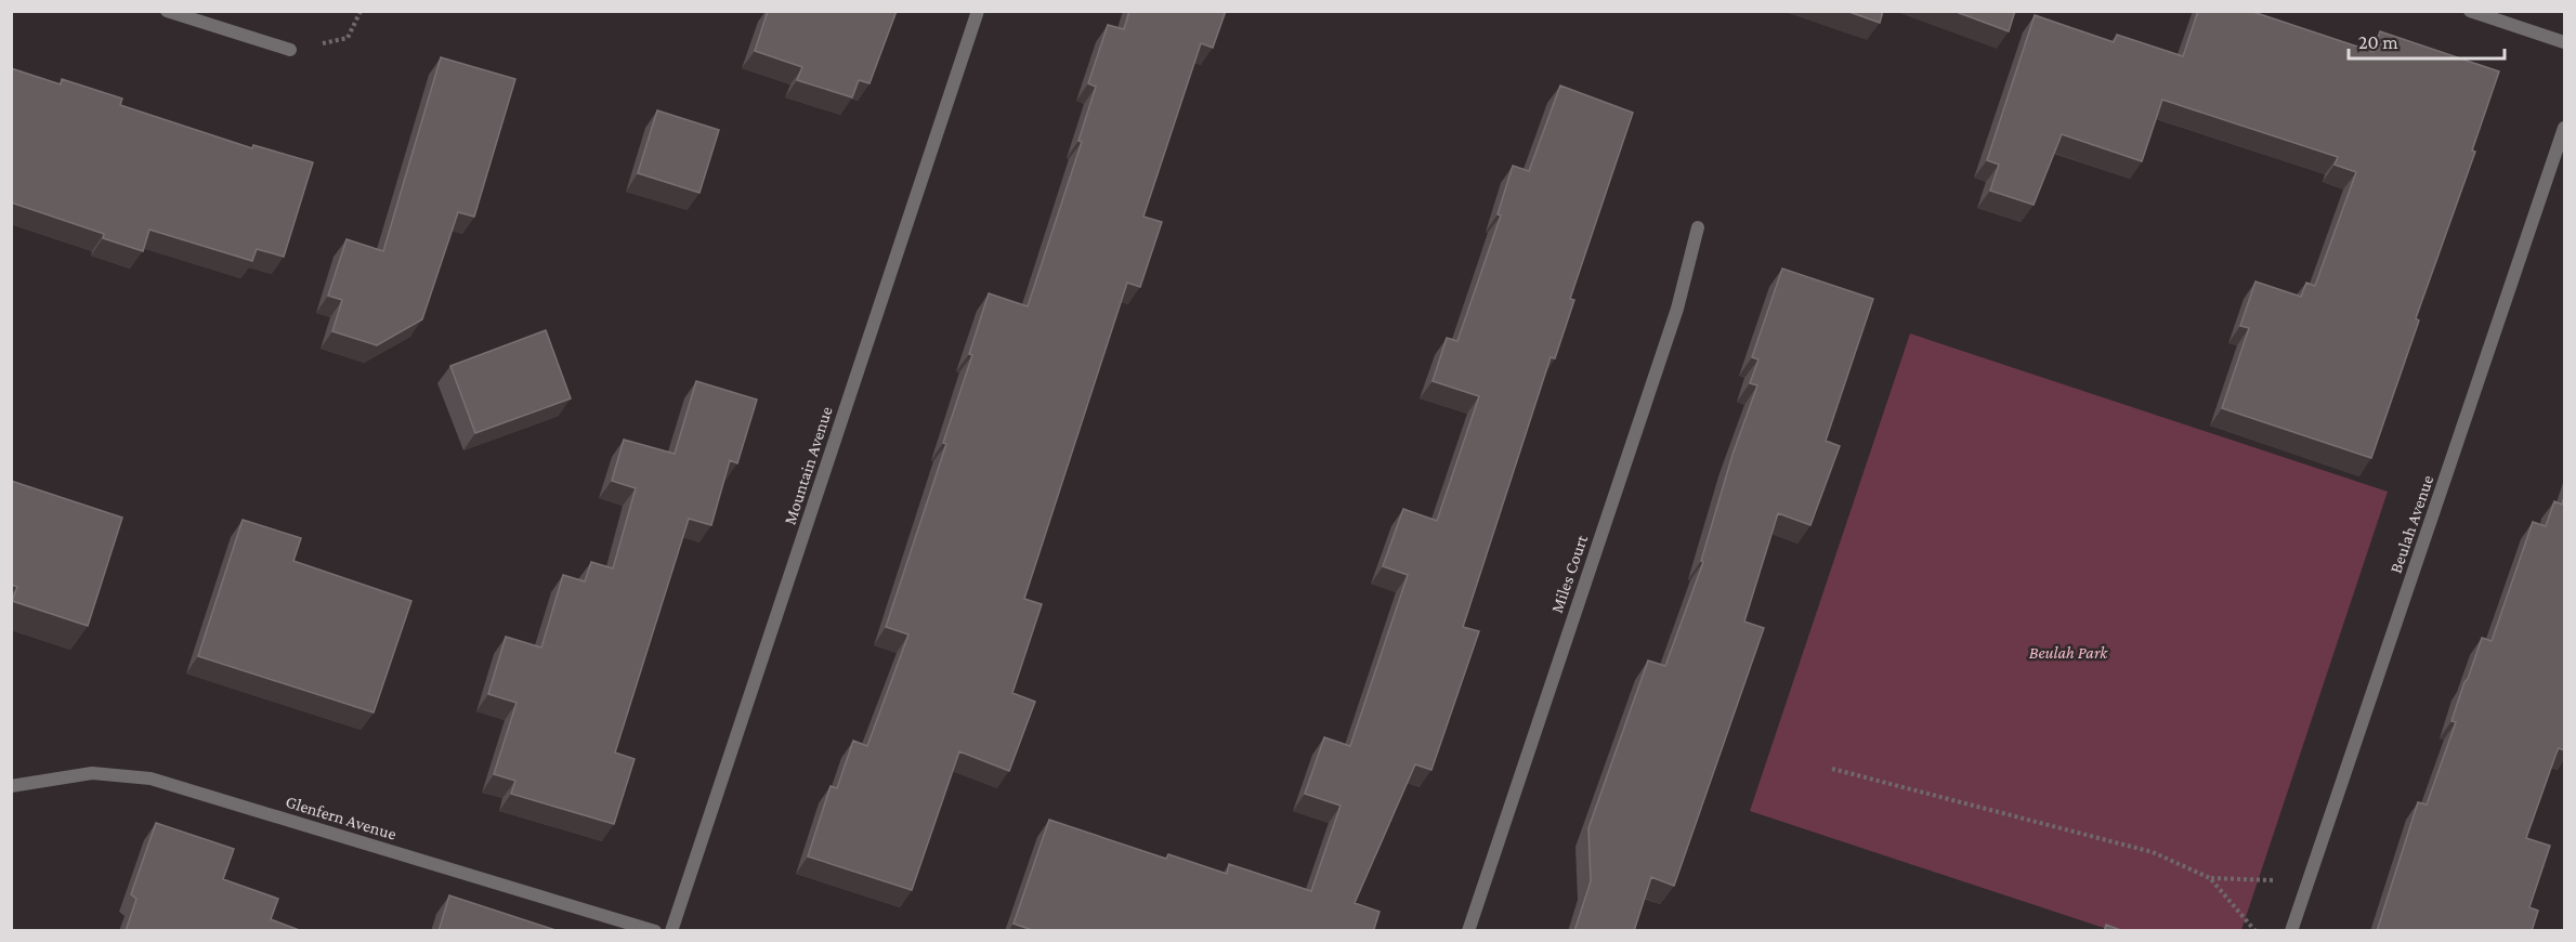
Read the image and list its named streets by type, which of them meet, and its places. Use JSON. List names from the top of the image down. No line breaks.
{"streets":{"street":["Mountain Avenue","Beulah Avenue","Miles Court","Glenfern Avenue"]},"parks":["Beulah Park"],"scale_bar":"20 m"}
